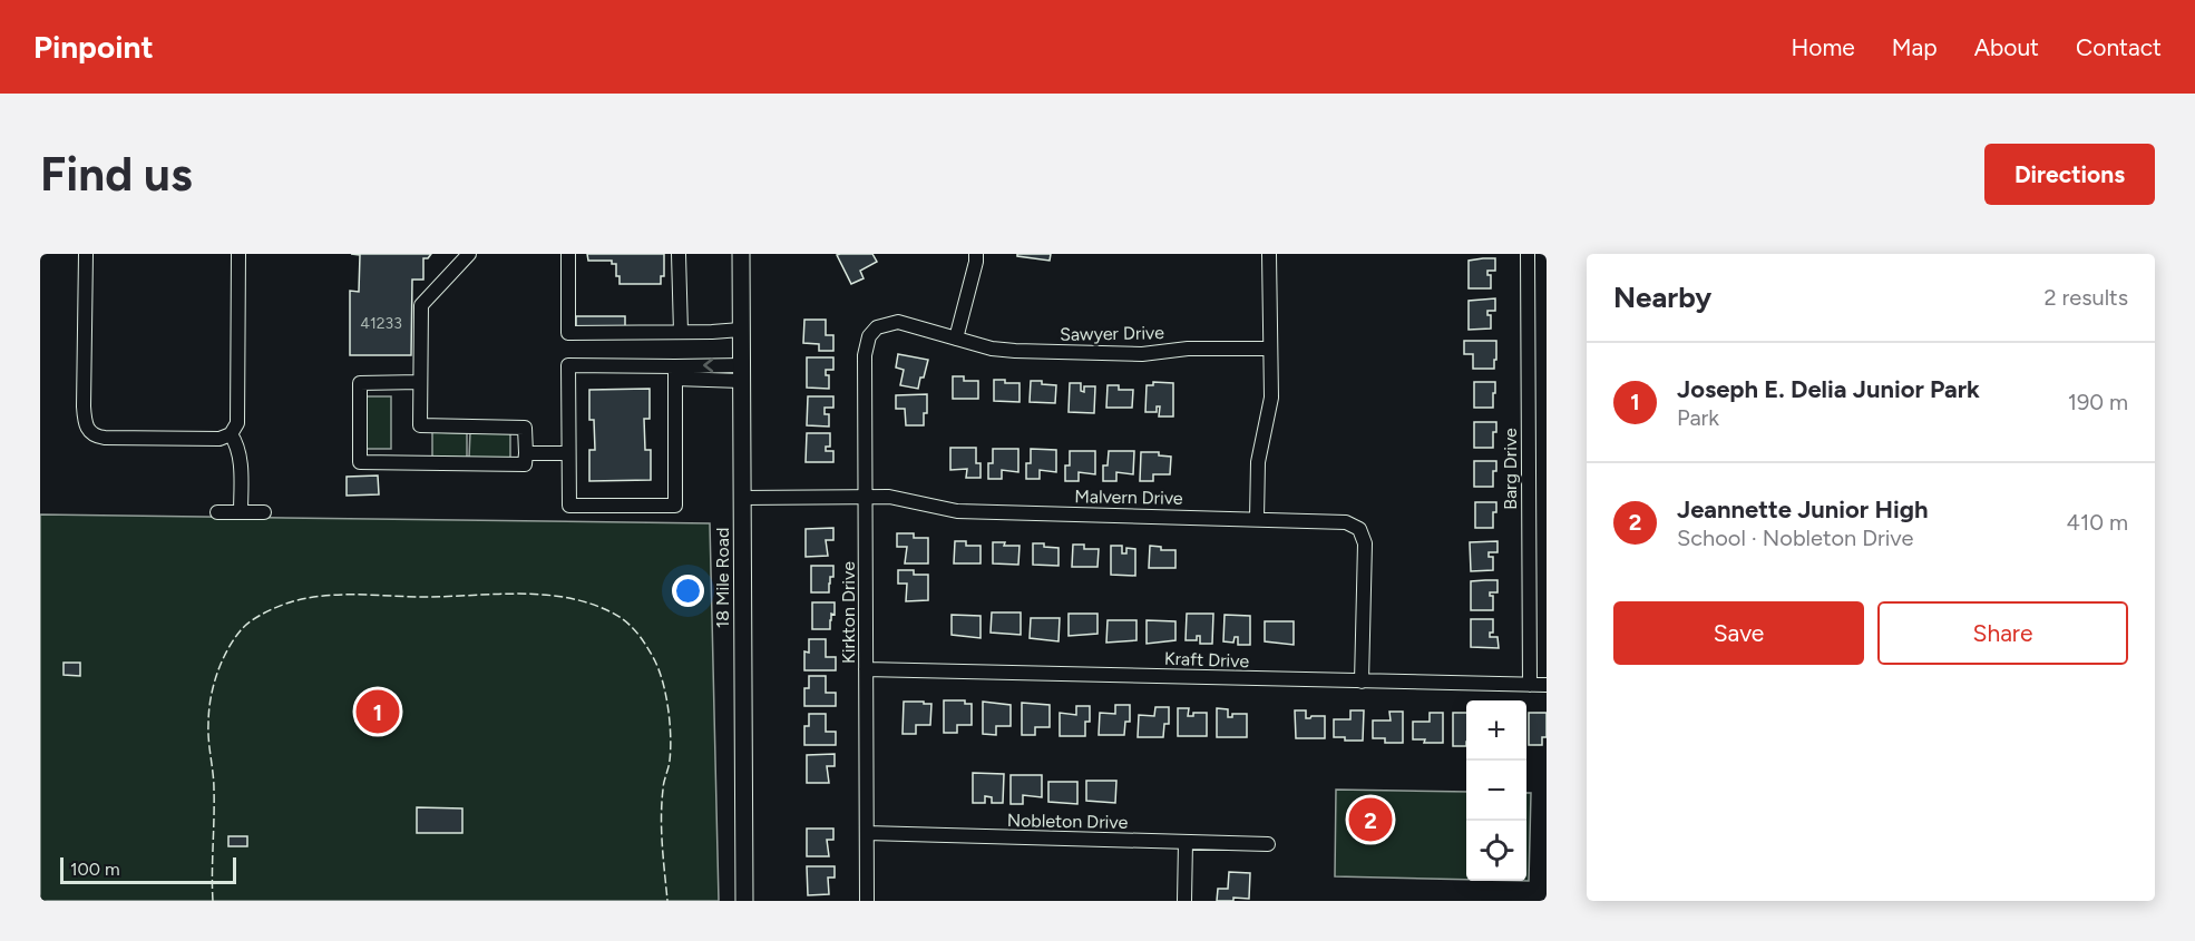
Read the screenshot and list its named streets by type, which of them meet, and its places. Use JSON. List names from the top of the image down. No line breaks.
{"streets":{"main road":["18 Mile Road"],"street":["Sawyer Drive","Barg Drive","Malvern Drive","Kirkton Drive","Kraft Drive","Nobleton Drive"]},"crossings":[["Sawyer Drive","Kirkton Drive"],["Barg Drive","Kraft Drive"],["Malvern Drive","18 Mile Road"],["Malvern Drive","Kirkton Drive"],["Malvern Drive","Kraft Drive"],["Kirkton Drive","Kraft Drive"],["Kirkton Drive","Nobleton Drive"]],"house_numbers":["41233"],"scale_bar":"100 m","page":{"header":"Pinpoint","nav":["Home","Map","About","Contact"],"buttons":["Directions",["Save","Share"]],"title":"Find us","heading":["Nearby","2 results"],"list":[{"mark":"1","name":"Joseph E. Delia Junior Park","note":"Park","value":"190 m"},{"mark":"2","name":"Jeannette Junior High","note":"School · Nobleton Drive","value":"410 m"}],"pins":["1","2"],"map_buttons":["+","−"],"scale":"100 m"}}
